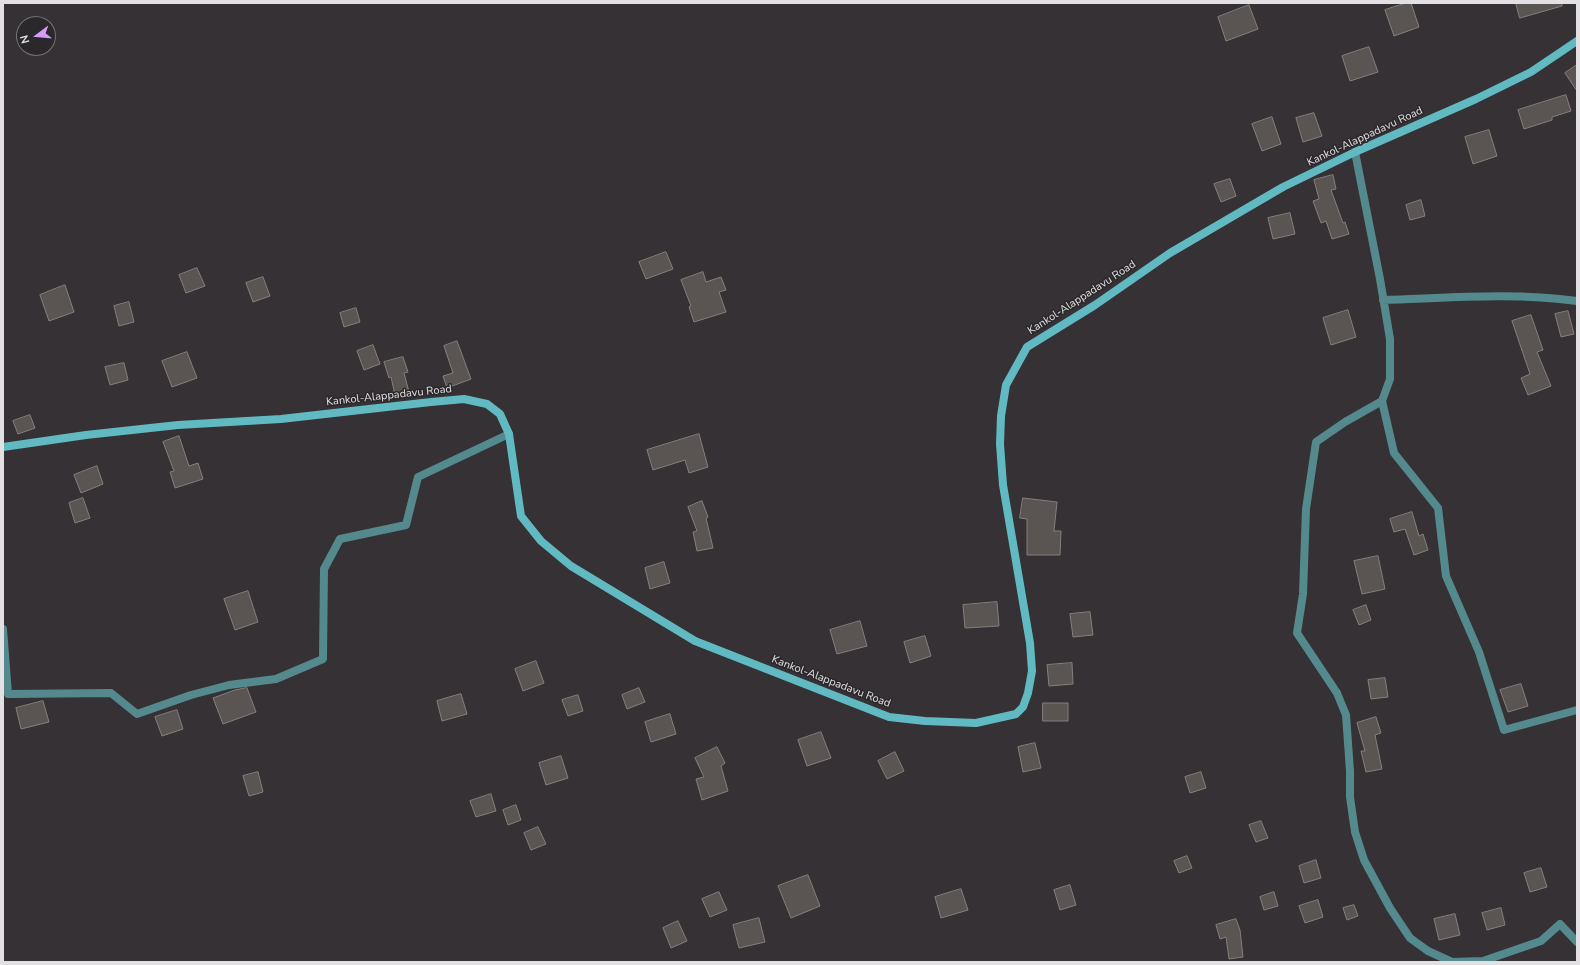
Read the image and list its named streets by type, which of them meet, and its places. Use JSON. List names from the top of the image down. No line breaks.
{"streets":{"main road":["Kankol-Alappadavu Road"]},"north":"left"}
